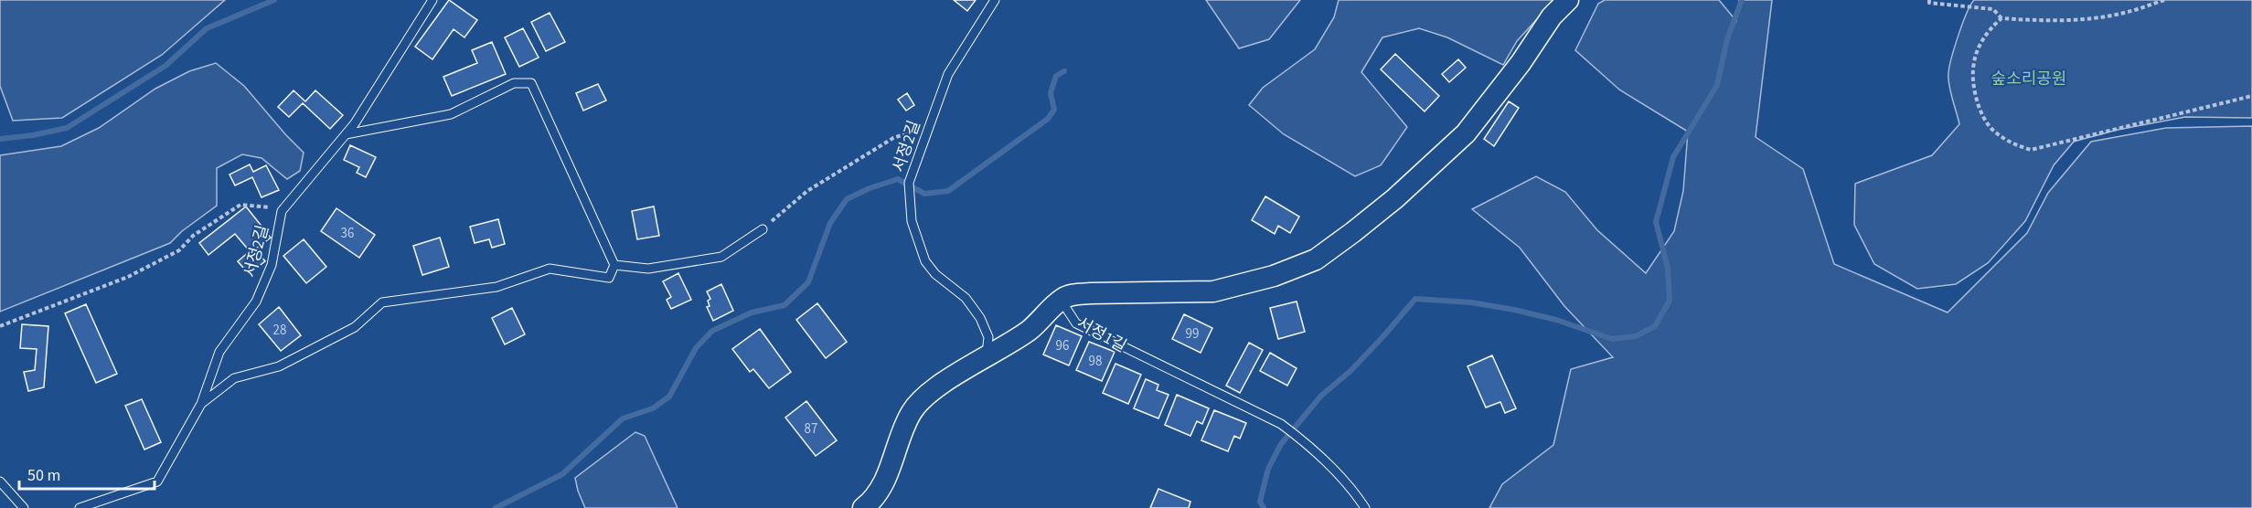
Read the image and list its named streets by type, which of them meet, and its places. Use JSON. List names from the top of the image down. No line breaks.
{"streets":{"lane":["서정2길","서정1길"]},"parks":["숲소리공원"],"house_numbers":["36","28","99","96","98","87"],"scale_bar":"50 m"}
